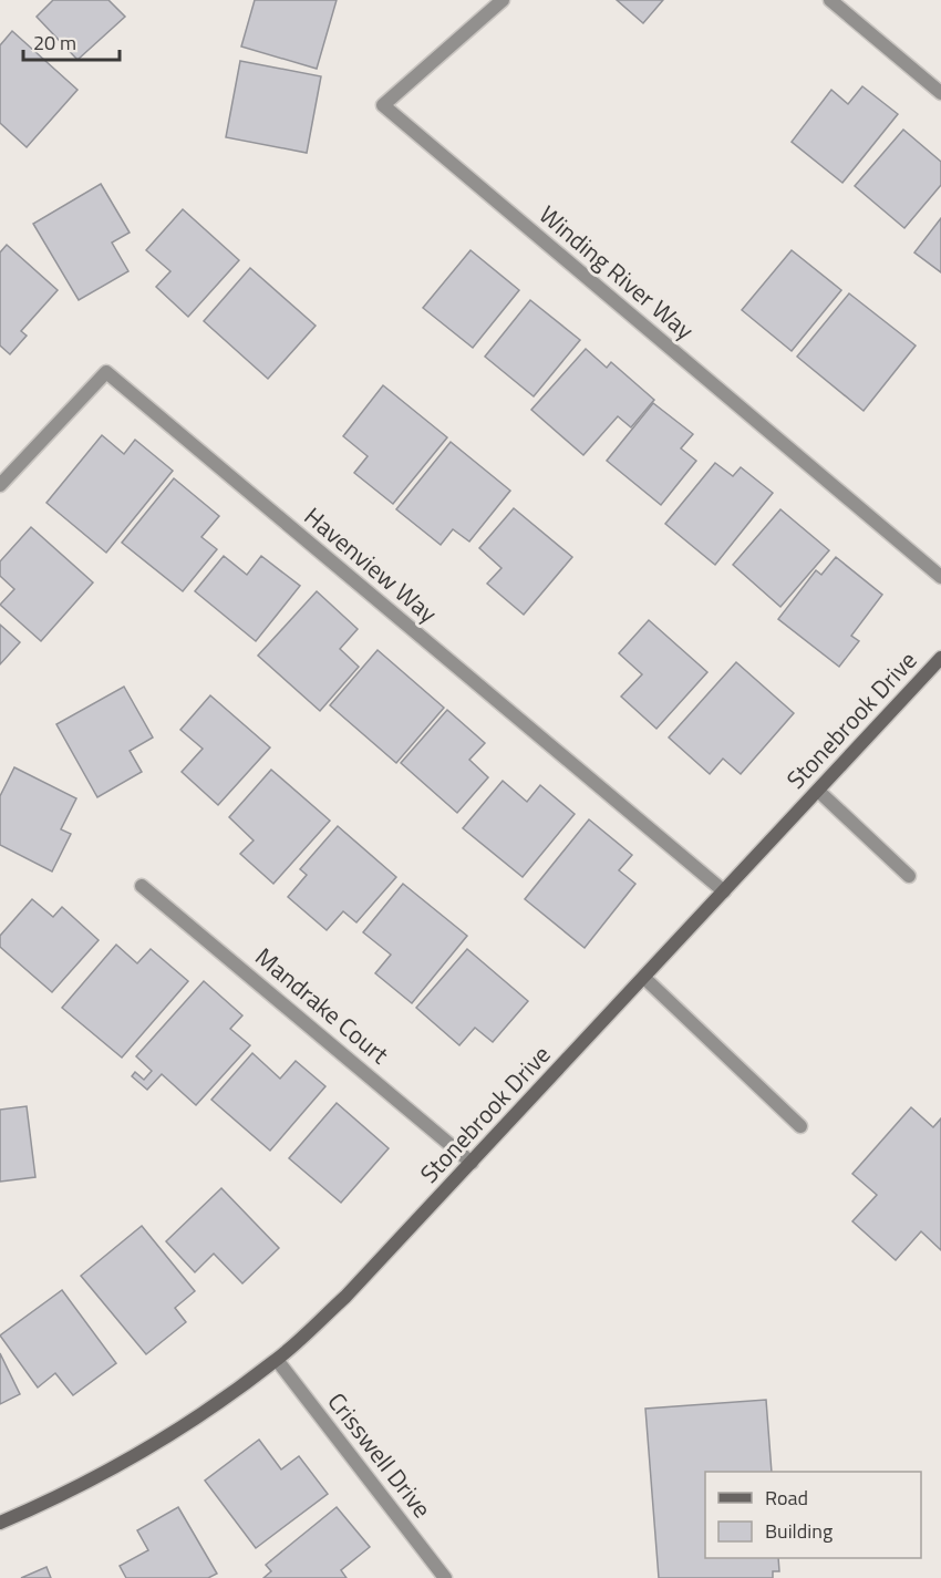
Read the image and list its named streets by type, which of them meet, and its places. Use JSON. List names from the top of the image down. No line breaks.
{"streets":{"street":["Winding River Way","Havenview Way","Stonebrook Drive","Mandrake Court","Crisswell Drive"]},"crossings":[["Havenview Way","Stonebrook Drive"],["Stonebrook Drive","Mandrake Court"],["Stonebrook Drive","Crisswell Drive"]],"legend":["Road","Building"],"scale_bar":"20 m"}
